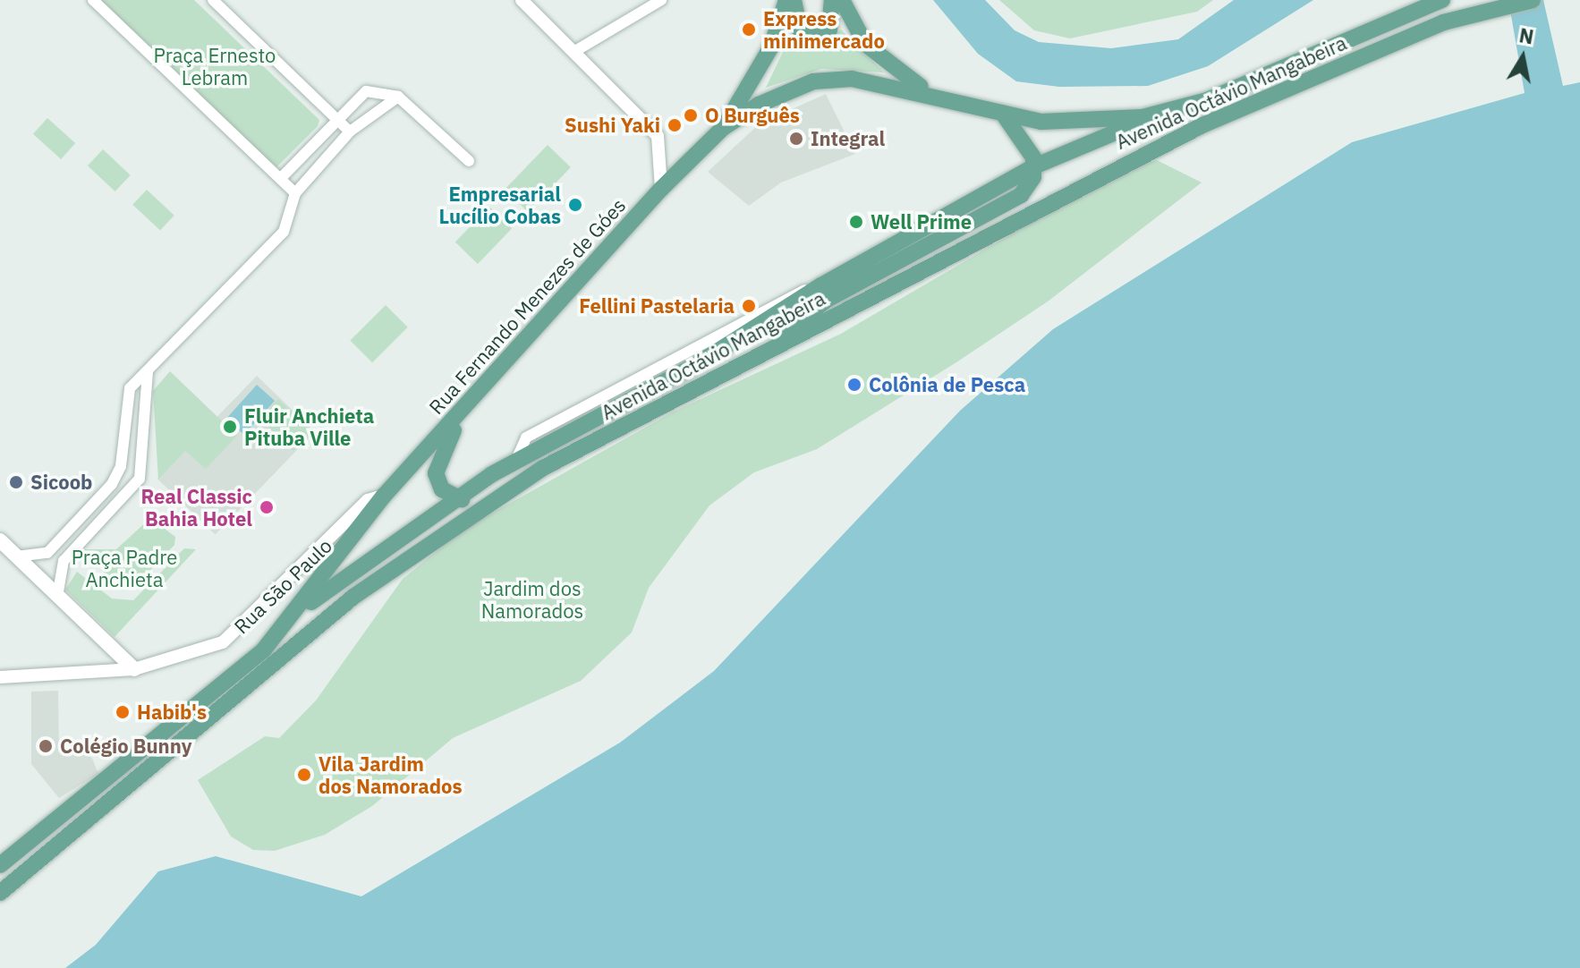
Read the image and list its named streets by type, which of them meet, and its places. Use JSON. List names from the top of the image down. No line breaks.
{"streets":{"main road":["Avenida Octávio Mangabeira","Rua Fernando Menezes de Góes"],"street":["Rua São Paulo"]},"crossings":[["Avenida Octávio Mangabeira","Rua Fernando Menezes de Góes"],["Rua Fernando Menezes de Góes","Rua São Paulo"]],"parks":["Praça Ernesto Lebram","Praça Padre Anchieta","Jardim dos Namorados"],"places":["Express minimercado","O Burguês","Sushi Yaki","Integral","Empresarial Lucílio Cobas","Well Prime","Fellini Pastelaria","Colônia de Pesca","Fluir Anchieta Pituba Ville","Sicoob","Real Classic Bahia Hotel","Habib's","Colégio Bunny","Vila Jardim dos Namorados"],"north":"top"}
